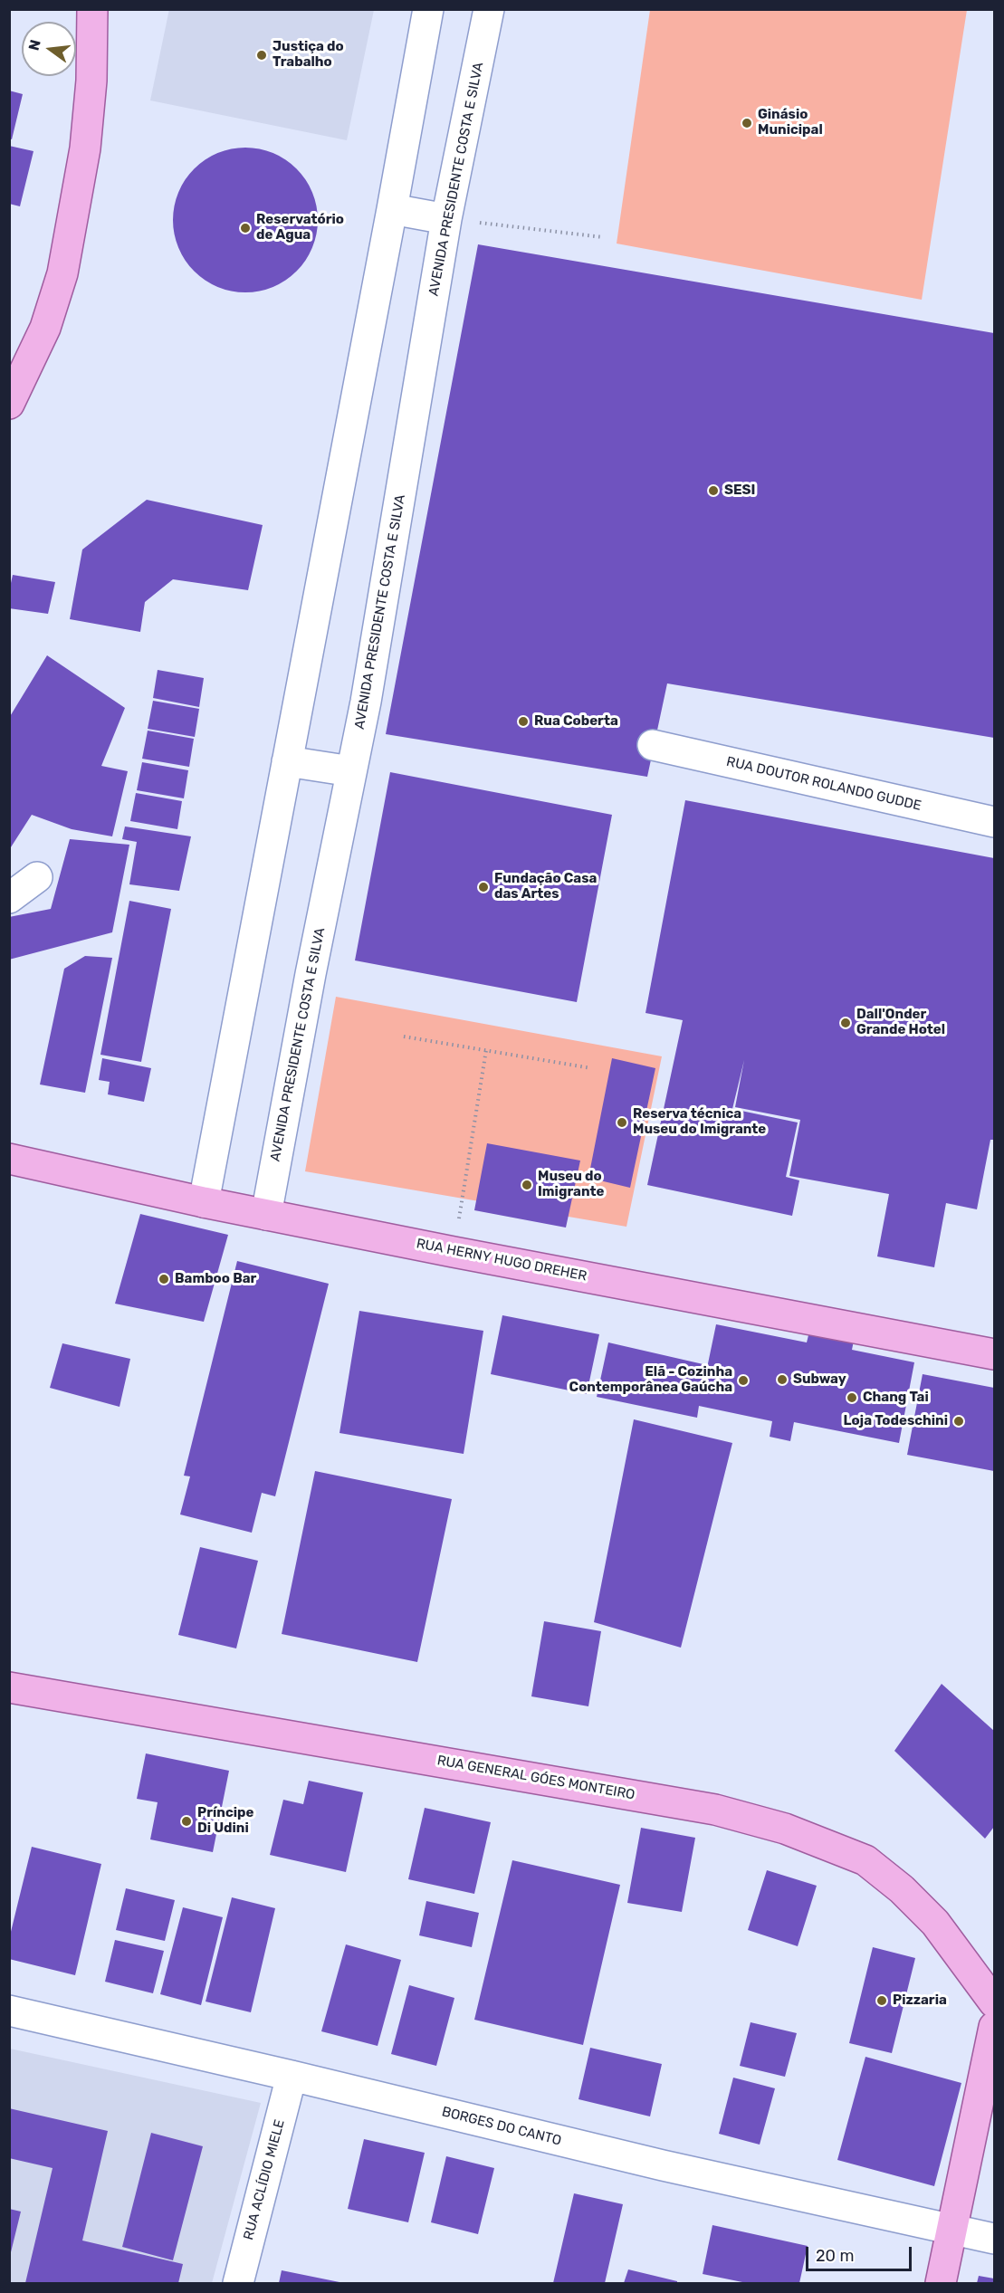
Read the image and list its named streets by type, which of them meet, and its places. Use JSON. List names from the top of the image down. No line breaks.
{"streets":{"main road":["RUA HERNY HUGO DREHER","RUA GENERAL GÓES MONTEIRO"],"street":["AVENIDA PRESIDENTE COSTA E SILVA","RUA DOUTOR ROLANDO GUDDE","BORGES DO CANTO","RUA ACLÍDIO MIELE"]},"crossings":[["AVENIDA PRESIDENTE COSTA E SILVA","RUA HERNY HUGO DREHER"],["BORGES DO CANTO","RUA ACLÍDIO MIELE"]],"places":["Justiça do Trabalho","Ginásio Municipal","Reservatório de Agua","SESI","Rua Coberta","Fundação Casa das Artes","Dall'Onder Grande Hotel","Reserva técnica Museu do Imigrante","Museu do Imigrante","Bamboo Bar","Subway","Elã - Cozinha Contemporânea Gaúcha","Chang Tai","Loja Todeschini","Príncipe Di Udini","Pizzaria"],"scale_bar":"20 m","north":"left"}
